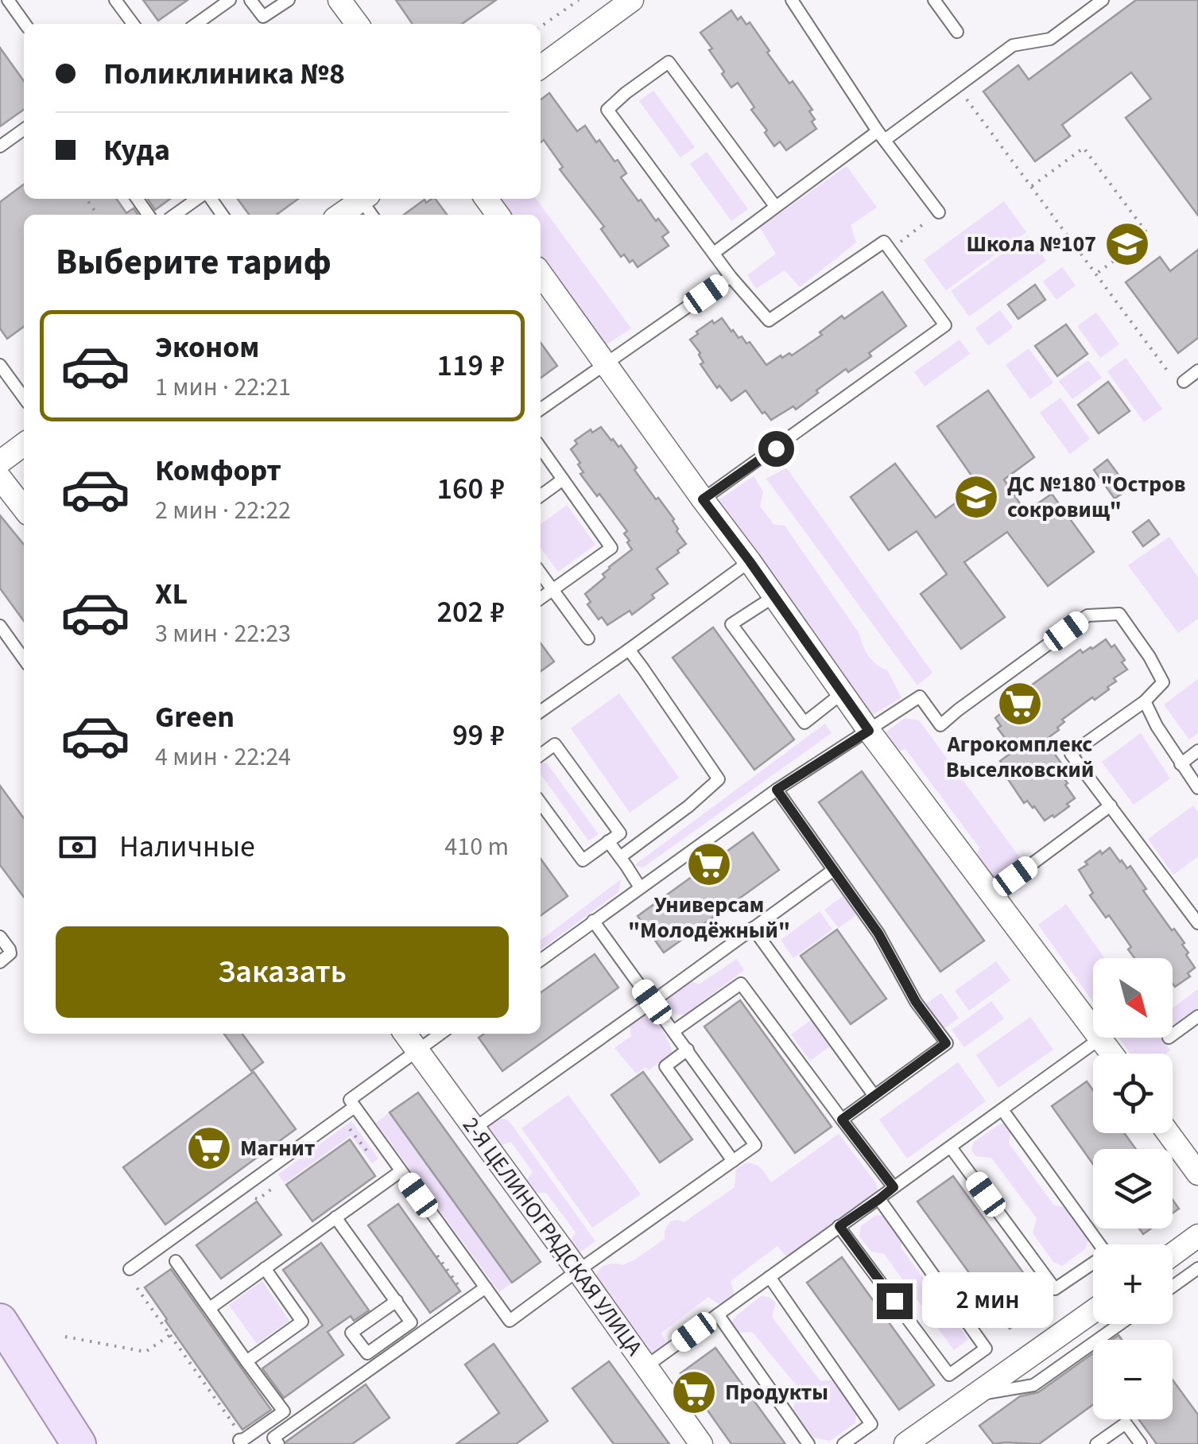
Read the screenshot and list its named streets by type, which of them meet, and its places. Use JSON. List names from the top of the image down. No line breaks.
{"streets":{"street":["2-Я ЦЕЛИНОГРАДСКАЯ УЛИЦА"]},"places":{"school or university":["Школа №107","ДС №180 \"Остров сокровищ\""],"supermarket":["Агрокомплекс Выселковский","Универсам \"Молодёжный\"","Магнит","Продукты"]},"north":"bottom right","page":{"banner":["Поликлиника №8","Куда"],"heading":"Выберите тариф","list":[{"name":"Эконом","note":"1 мин · 22:21","value":"119 ₽"},{"name":"Комфорт","note":"2 мин · 22:22","value":"160 ₽"},{"name":"XL","note":"3 мин · 22:23","value":"202 ₽"},{"name":"Green","note":"4 мин · 22:24","value":"99 ₽"}],"pay":["Наличные","410 m"],"buttons":"Заказать","map_buttons":["+","−"],"bubble":"2 мин"}}
